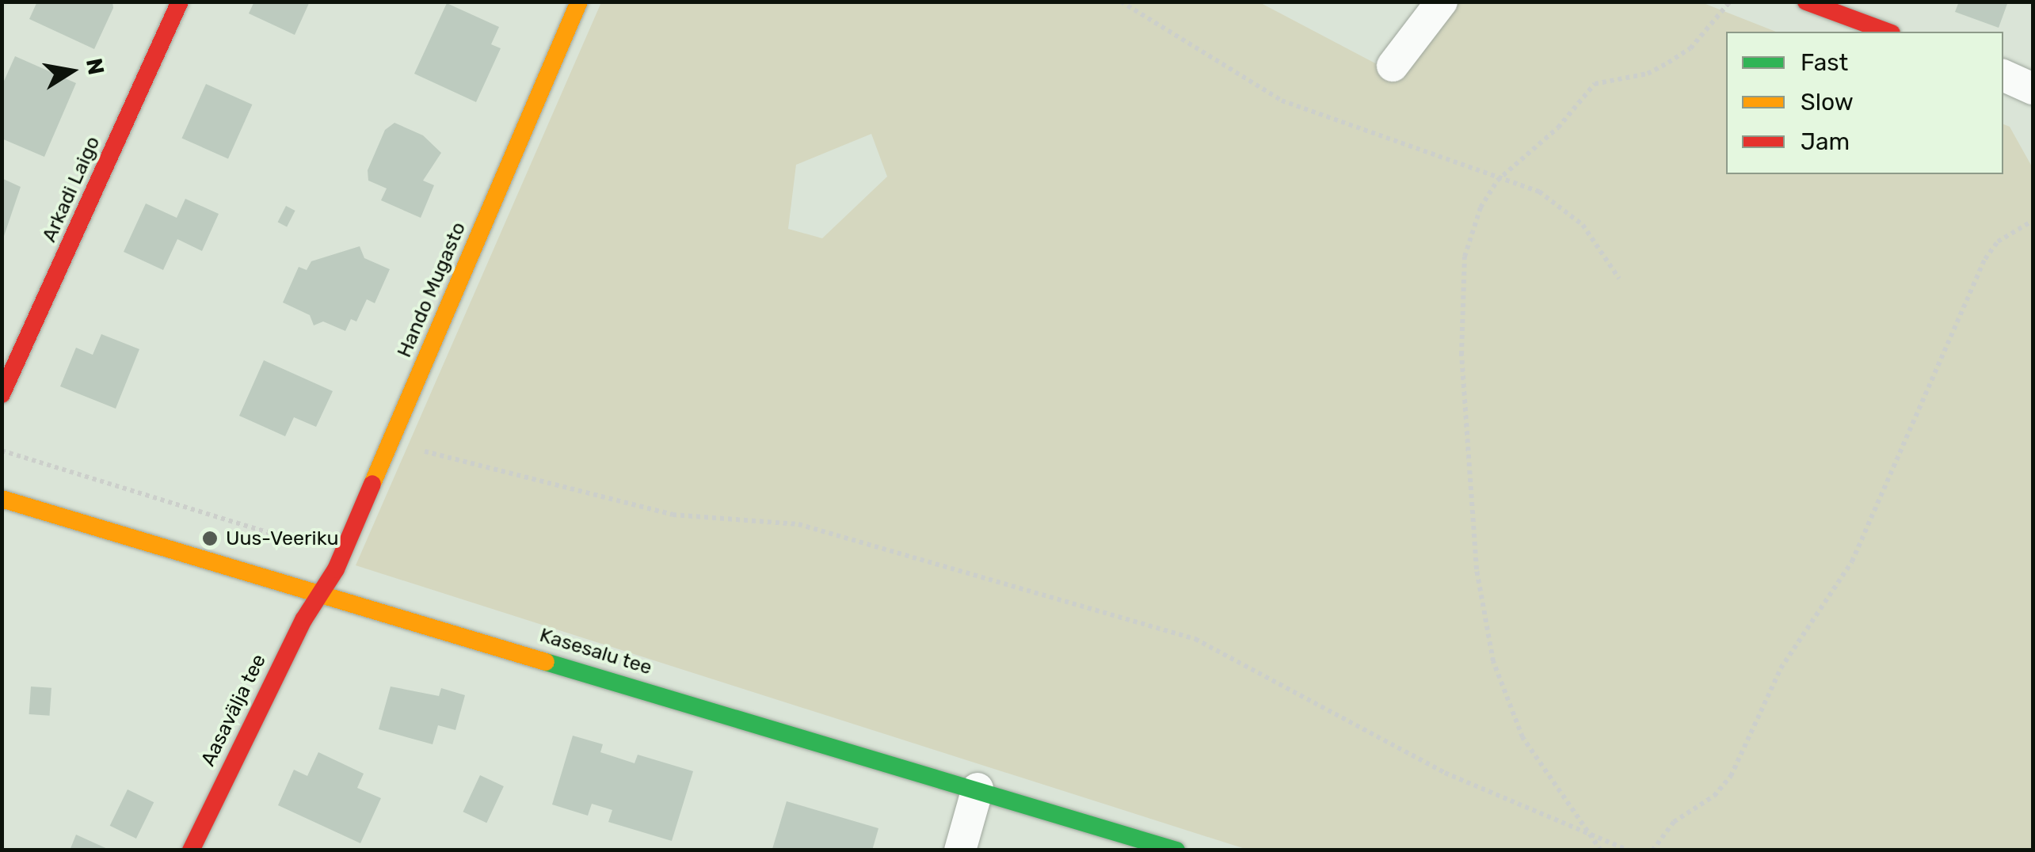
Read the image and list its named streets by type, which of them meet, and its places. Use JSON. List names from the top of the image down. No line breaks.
{"streets":{"street":["Arkadi Laigo","Hando Mugasto","Kasesalu tee","Aasavälja tee"]},"crossings":[["Hando Mugasto","Kasesalu tee"],["Hando Mugasto","Aasavälja tee"],["Kasesalu tee","Aasavälja tee"]],"places":["Uus-Veeriku"],"legend":["Fast","Slow","Jam"],"north":"right"}
